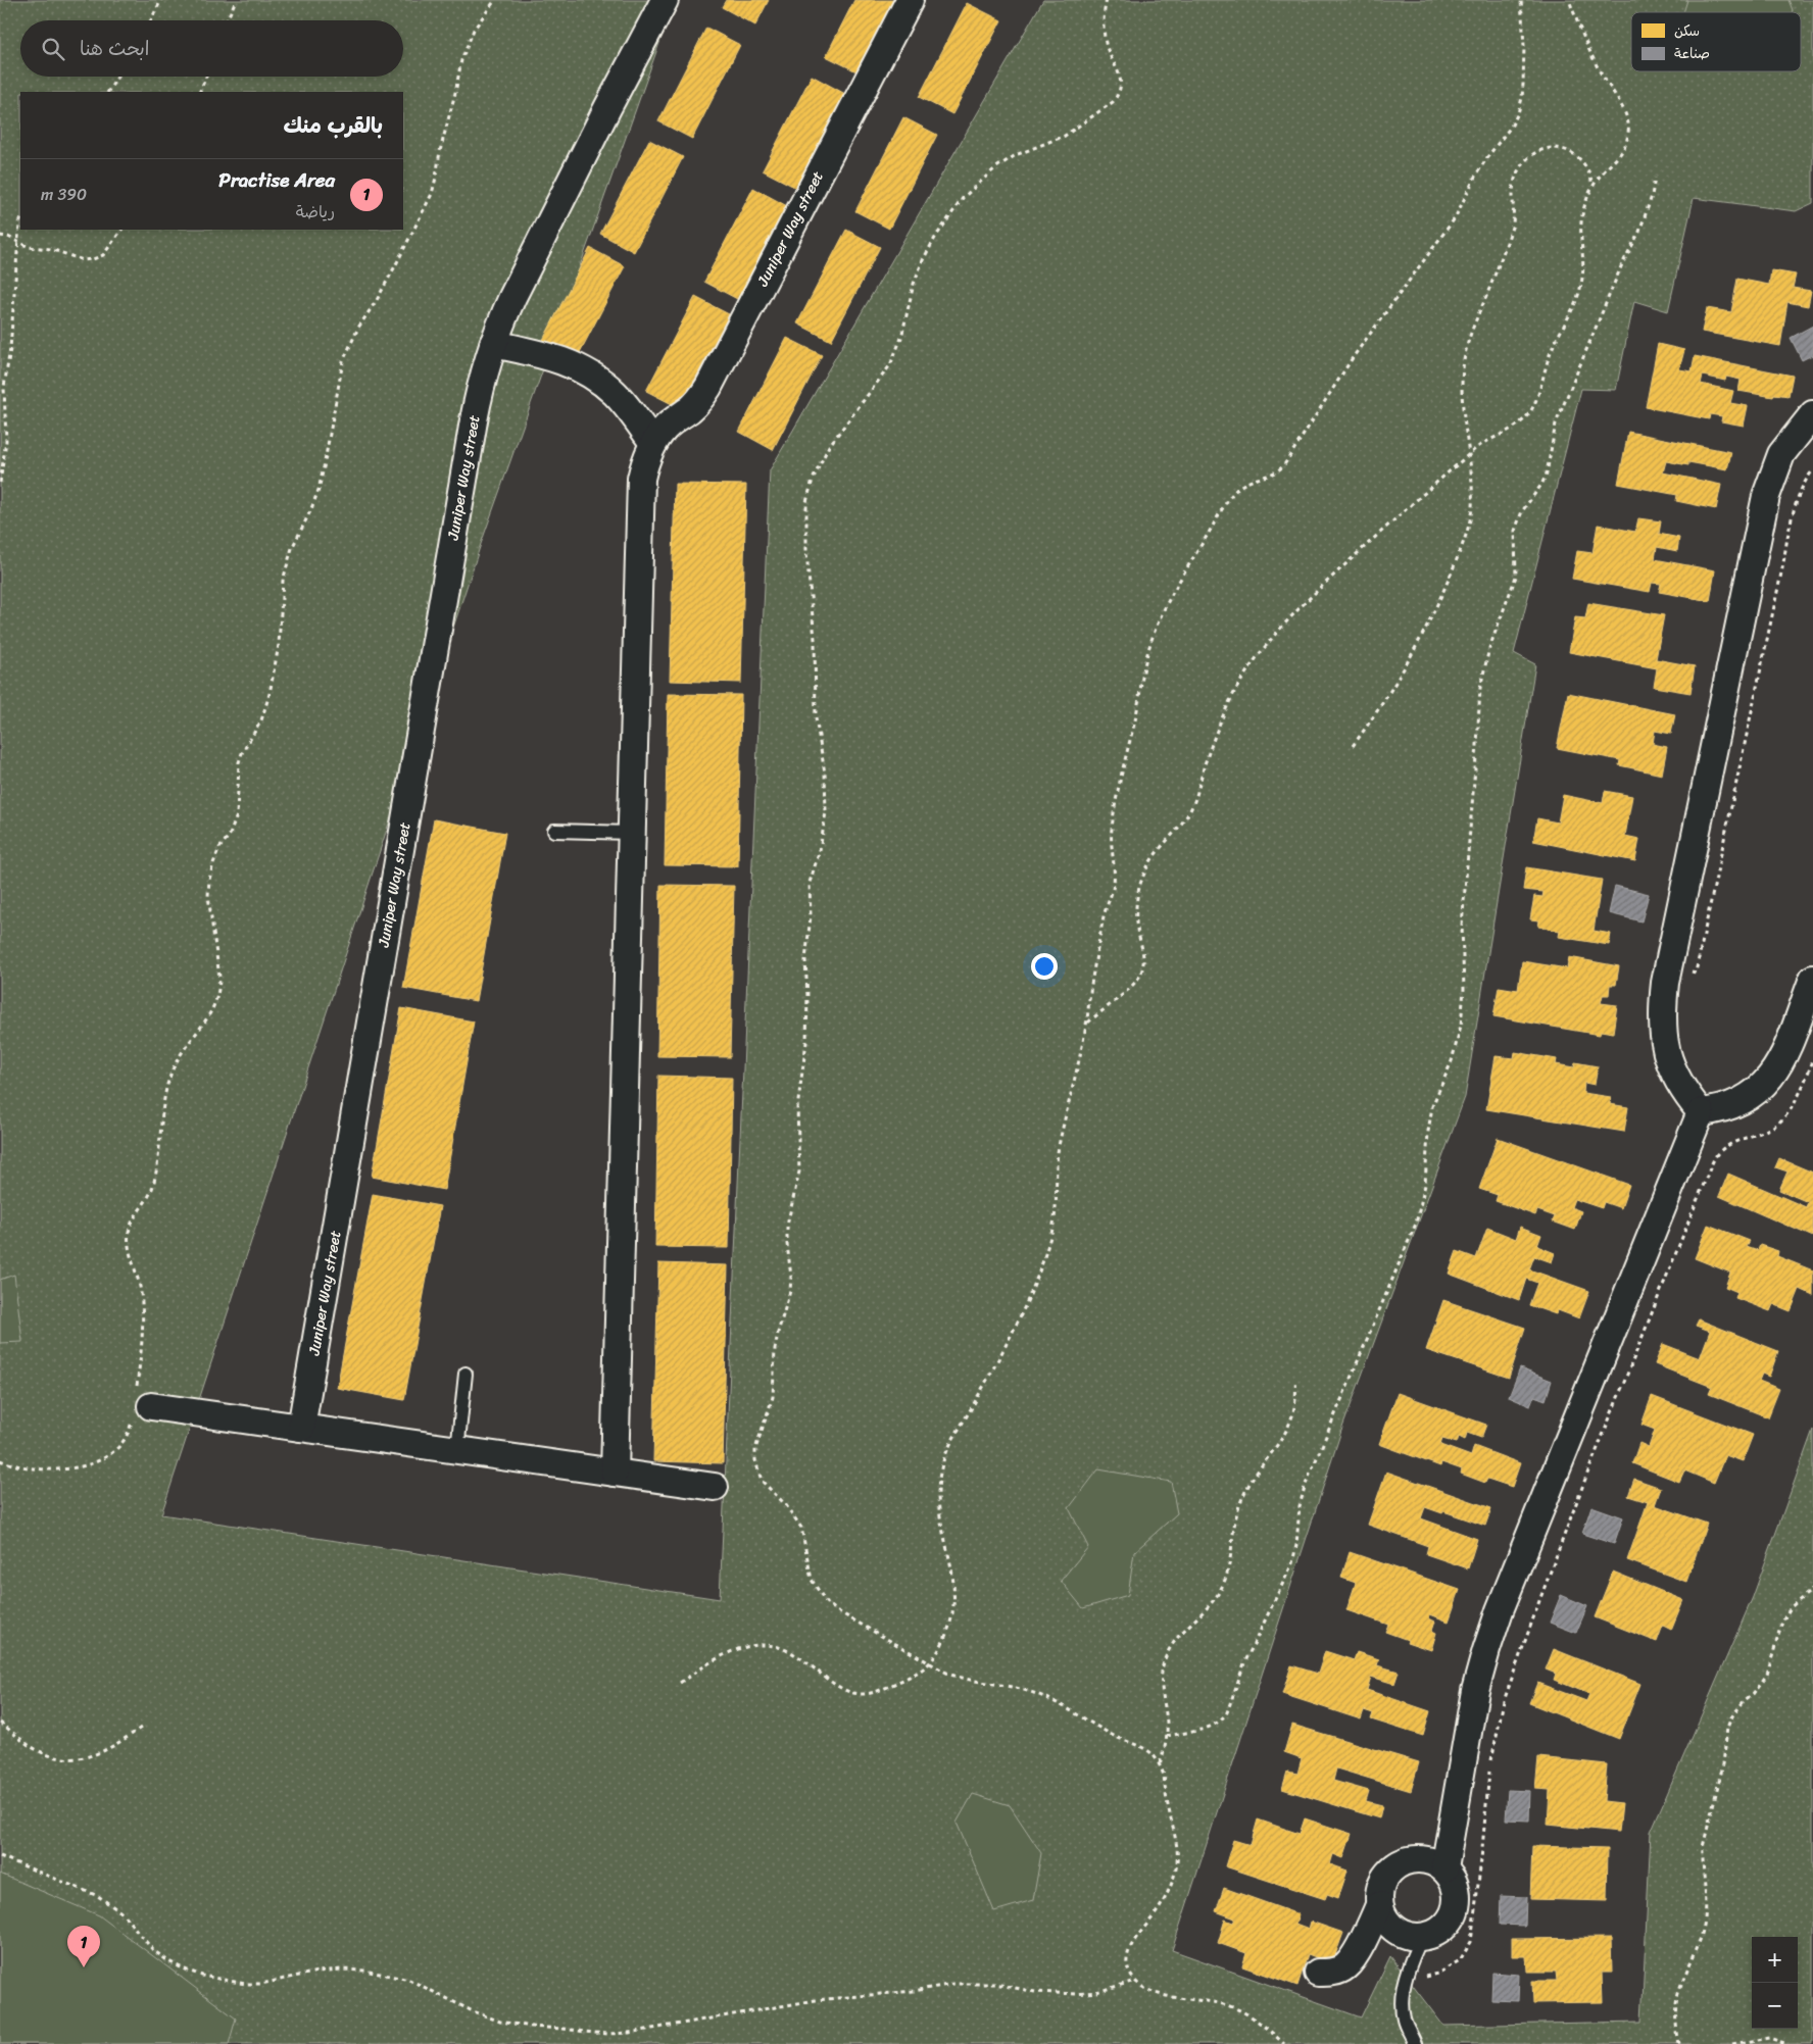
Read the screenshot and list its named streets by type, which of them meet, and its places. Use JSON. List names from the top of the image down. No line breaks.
{"streets":{"street":["Juniper Way street"]},"legend":["سكن","صناعة"],"page":{"search":"ابحث هنا","heading":"بالقرب منك","list":[{"mark":"1","name":"Practise Area","note":"رياضة","value":"390 m"}],"pins":"1","map_buttons":["+","−"]}}
